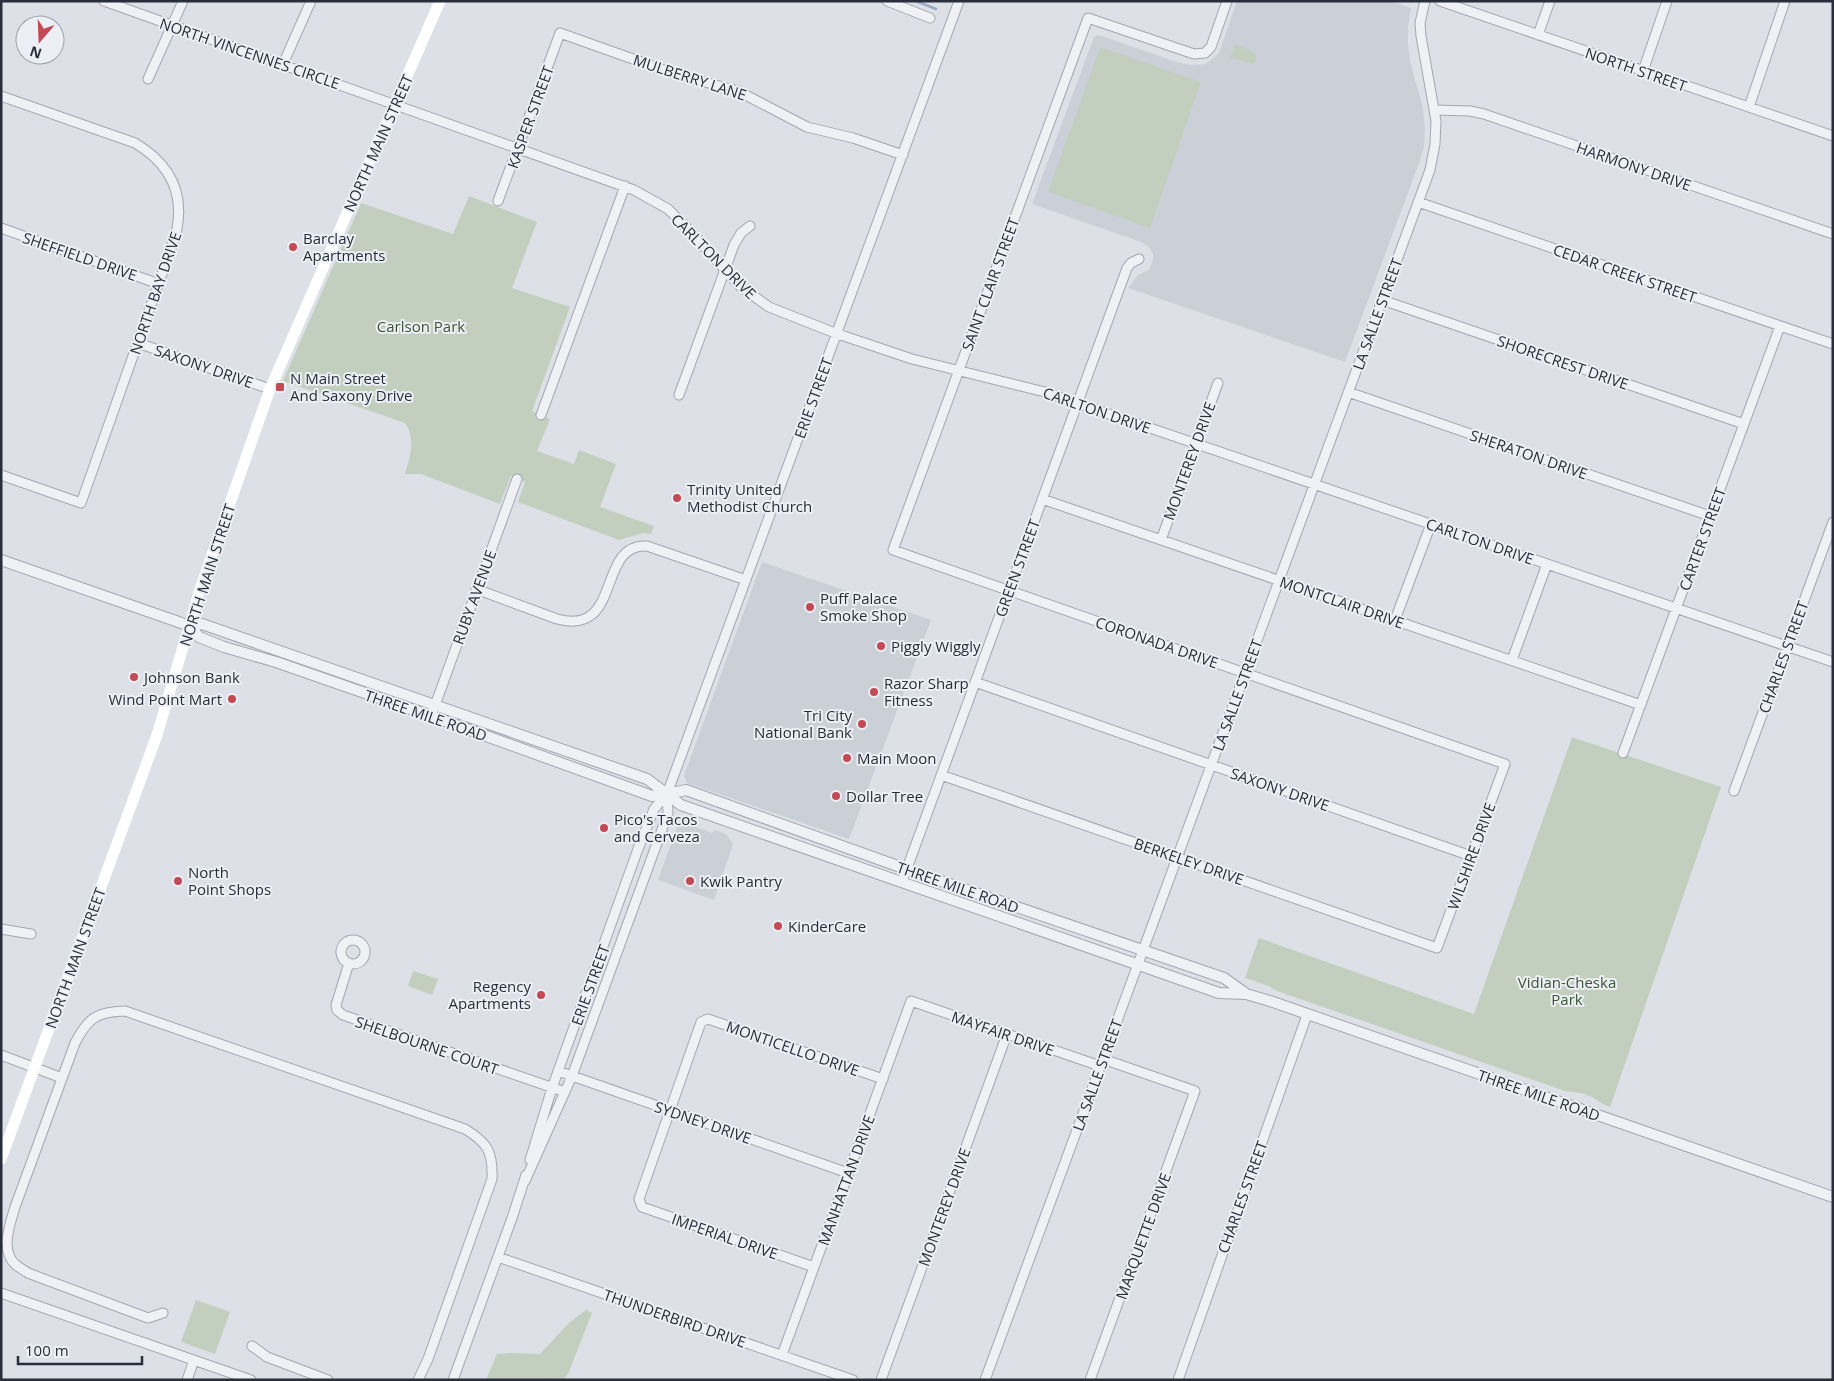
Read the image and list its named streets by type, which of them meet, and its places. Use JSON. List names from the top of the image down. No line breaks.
{"streets":{"main road":["NORTH MAIN STREET"],"street":["NORTH VINCENNES CIRCLE","NORTH STREET","MULBERRY LANE","KASPER STREET","HARMONY DRIVE","SHEFFIELD DRIVE","CARLTON DRIVE","CEDAR CREEK STREET","SAINT CLAIR STREET","NORTH BAY DRIVE","LA SALLE STREET","SHORECREST DRIVE","SAXONY DRIVE","ERIE STREET","SHERATON DRIVE","MONTEREY DRIVE","CARTER STREET","GREEN STREET","RUBY AVENUE","MONTCLAIR DRIVE","CORONADA DRIVE","CHARLES STREET","THREE MILE ROAD","WILSHIRE DRIVE","BERKELEY DRIVE","MAYFAIR DRIVE","SHELBOURNE COURT","MONTICELLO DRIVE","SYDNEY DRIVE","MANHATTAN DRIVE","IMPERIAL DRIVE","MARQUETTE DRIVE","THUNDERBIRD DRIVE"]},"crossings":[["NORTH VINCENNES CIRCLE","NORTH MAIN STREET"],["NORTH VINCENNES CIRCLE","CARLTON DRIVE"],["MULBERRY LANE","KASPER STREET"],["MULBERRY LANE","ERIE STREET"],["KASPER STREET","CARLTON DRIVE"],["NORTH MAIN STREET","CARLTON DRIVE"],["NORTH MAIN STREET","SAXONY DRIVE"],["NORTH MAIN STREET","THREE MILE ROAD"],["HARMONY DRIVE","LA SALLE STREET"],["SHEFFIELD DRIVE","NORTH BAY DRIVE"],["CARLTON DRIVE","SAINT CLAIR STREET"],["CARLTON DRIVE","LA SALLE STREET"],["CARLTON DRIVE","ERIE STREET"],["CARLTON DRIVE","MONTEREY DRIVE"],["CARLTON DRIVE","CARTER STREET"],["CARLTON DRIVE","GREEN STREET"],["CARLTON DRIVE","CHARLES STREET"],["CEDAR CREEK STREET","LA SALLE STREET"],["CEDAR CREEK STREET","CARTER STREET"],["SAINT CLAIR STREET","CORONADA DRIVE"],["NORTH BAY DRIVE","SAXONY DRIVE"],["LA SALLE STREET","SHORECREST DRIVE"],["LA SALLE STREET","SAXONY DRIVE"],["LA SALLE STREET","SHERATON DRIVE"],["LA SALLE STREET","MONTCLAIR DRIVE"],["LA SALLE STREET","CORONADA DRIVE"],["LA SALLE STREET","THREE MILE ROAD"],["LA SALLE STREET","BERKELEY DRIVE"],["LA SALLE STREET","MAYFAIR DRIVE"],["SHORECREST DRIVE","CARTER STREET"],["SAXONY DRIVE","GREEN STREET"],["SAXONY DRIVE","WILSHIRE DRIVE"],["ERIE STREET","THREE MILE ROAD"],["ERIE STREET","SHELBOURNE COURT"],["ERIE STREET","SYDNEY DRIVE"],["ERIE STREET","THUNDERBIRD DRIVE"],["SHERATON DRIVE","CARTER STREET"],["MONTEREY DRIVE","MONTCLAIR DRIVE"],["MONTEREY DRIVE","MAYFAIR DRIVE"],["CARTER STREET","MONTCLAIR DRIVE"],["GREEN STREET","MONTCLAIR DRIVE"],["GREEN STREET","CORONADA DRIVE"],["GREEN STREET","THREE MILE ROAD"],["GREEN STREET","BERKELEY DRIVE"],["RUBY AVENUE","THREE MILE ROAD"],["CORONADA DRIVE","WILSHIRE DRIVE"],["CHARLES STREET","THREE MILE ROAD"],["WILSHIRE DRIVE","BERKELEY DRIVE"],["MAYFAIR DRIVE","MANHATTAN DRIVE"],["MAYFAIR DRIVE","MARQUETTE DRIVE"],["MONTICELLO DRIVE","SYDNEY DRIVE"],["MONTICELLO DRIVE","MANHATTAN DRIVE"],["MONTICELLO DRIVE","IMPERIAL DRIVE"],["SYDNEY DRIVE","MANHATTAN DRIVE"],["SYDNEY DRIVE","IMPERIAL DRIVE"],["MANHATTAN DRIVE","IMPERIAL DRIVE"],["MANHATTAN DRIVE","THUNDERBIRD DRIVE"]],"parks":["Carlson Park","Vidian-Cheska Park"],"places":{"other":["Barclay Apartments","Trinity United Methodist Church","Puff Palace Smoke Shop","Piggly Wiggly","Johnson Bank","Razor Sharp Fitness","Wind Point Mart","Tri City National Bank","Main Moon","Dollar Tree","Pico's Tacos and Cerveza","North Point Shops","Kwik Pantry","KinderCare","Regency Apartments"],"transit":["N Main Street And Saxony Drive"]},"scale_bar":"100 m","north":"bottom"}
